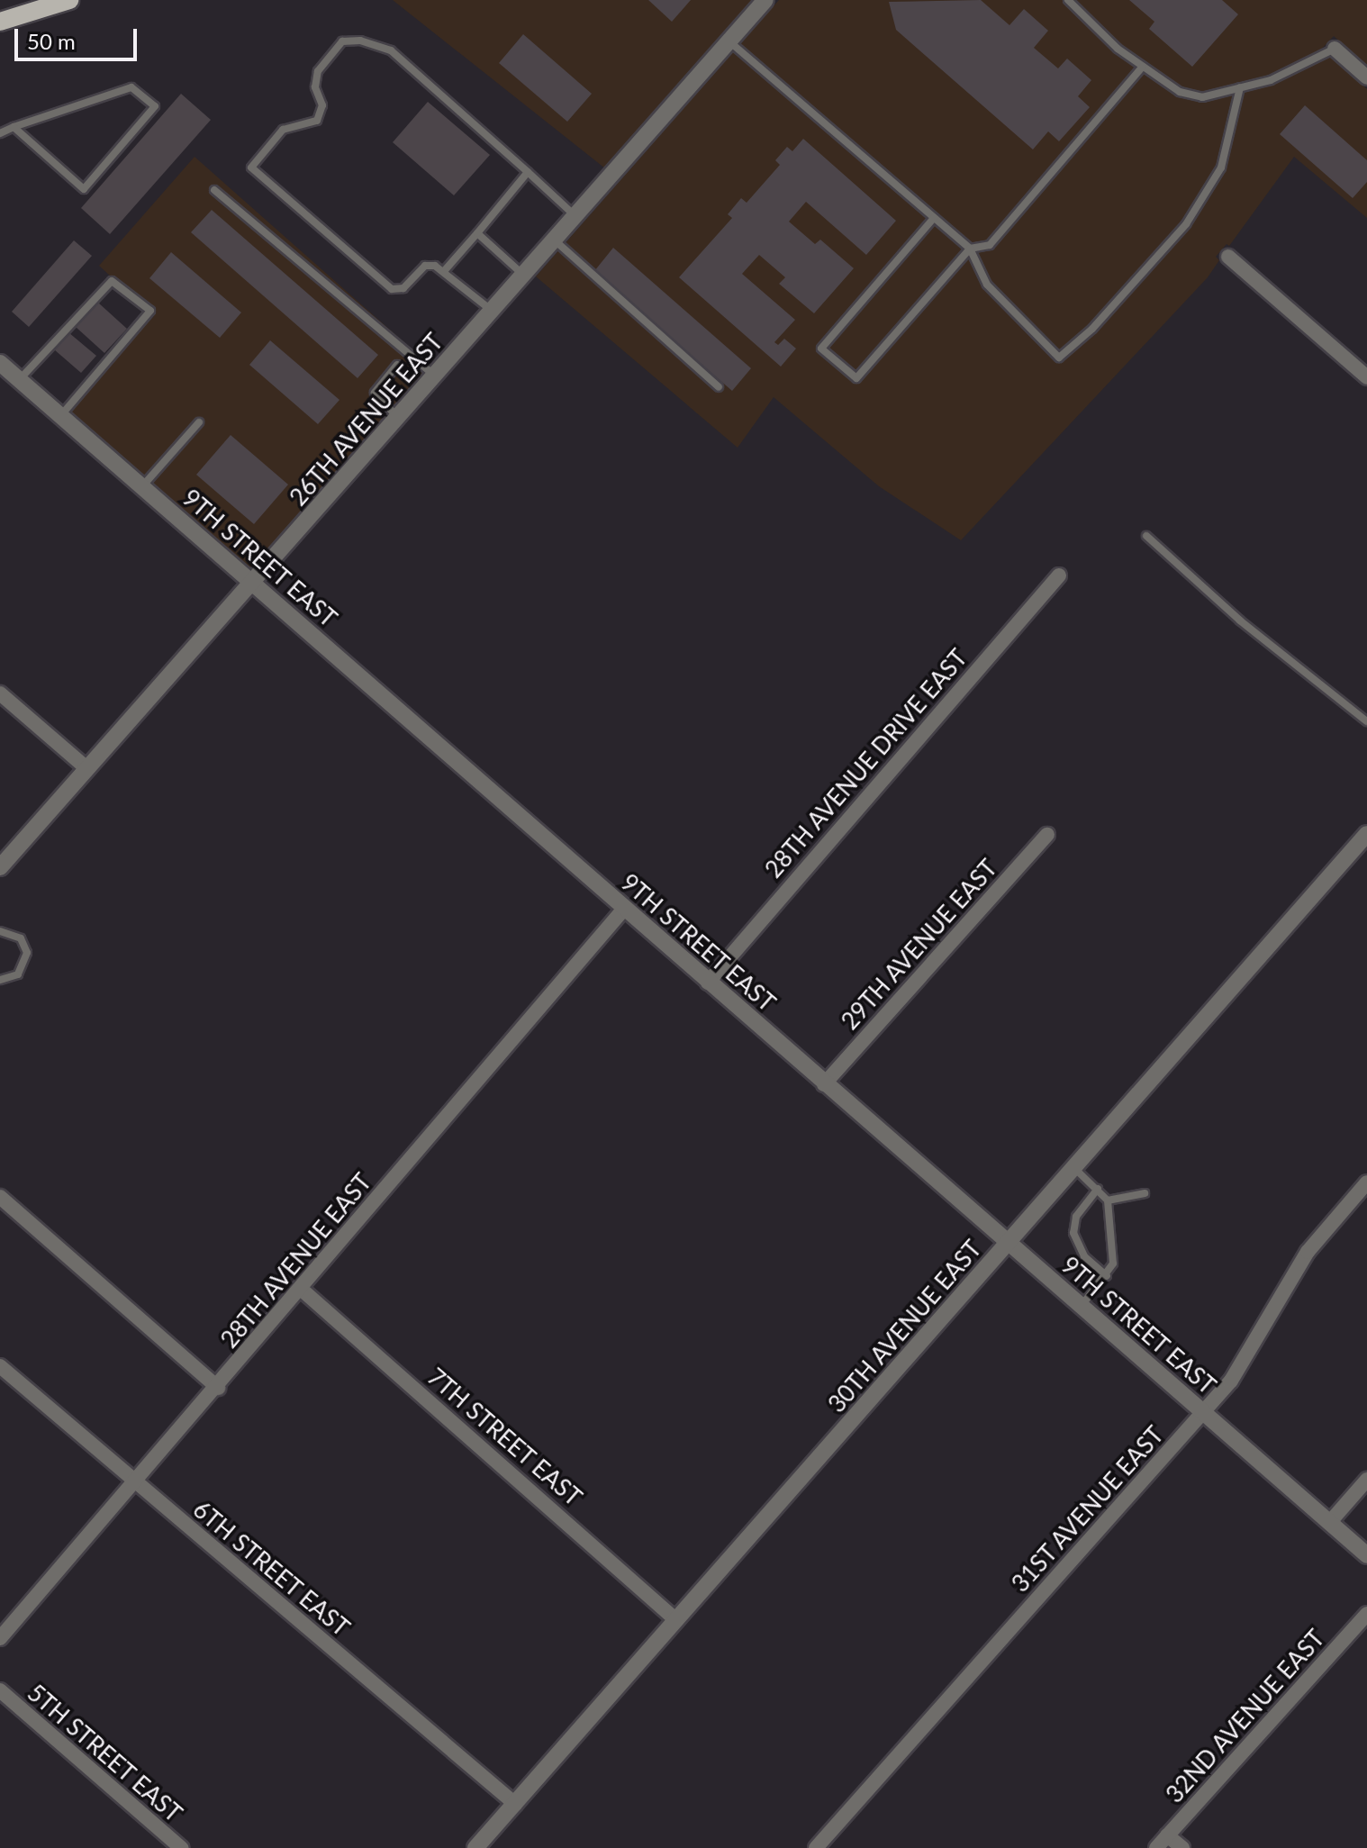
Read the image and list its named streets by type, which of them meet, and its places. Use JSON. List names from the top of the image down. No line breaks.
{"streets":{"street":["26TH AVENUE EAST","9TH STREET EAST","28TH AVENUE DRIVE EAST","29TH AVENUE EAST","28TH AVENUE EAST","30TH AVENUE EAST","7TH STREET EAST","31ST AVENUE EAST","6TH STREET EAST","32ND AVENUE EAST","5TH STREET EAST"]},"crossings":[["26TH AVENUE EAST","9TH STREET EAST"],["9TH STREET EAST","28TH AVENUE DRIVE EAST"],["9TH STREET EAST","29TH AVENUE EAST"],["9TH STREET EAST","28TH AVENUE EAST"],["9TH STREET EAST","30TH AVENUE EAST"],["9TH STREET EAST","31ST AVENUE EAST"],["28TH AVENUE EAST","7TH STREET EAST"],["28TH AVENUE EAST","6TH STREET EAST"],["30TH AVENUE EAST","7TH STREET EAST"],["30TH AVENUE EAST","6TH STREET EAST"]],"scale_bar":"50 m"}
